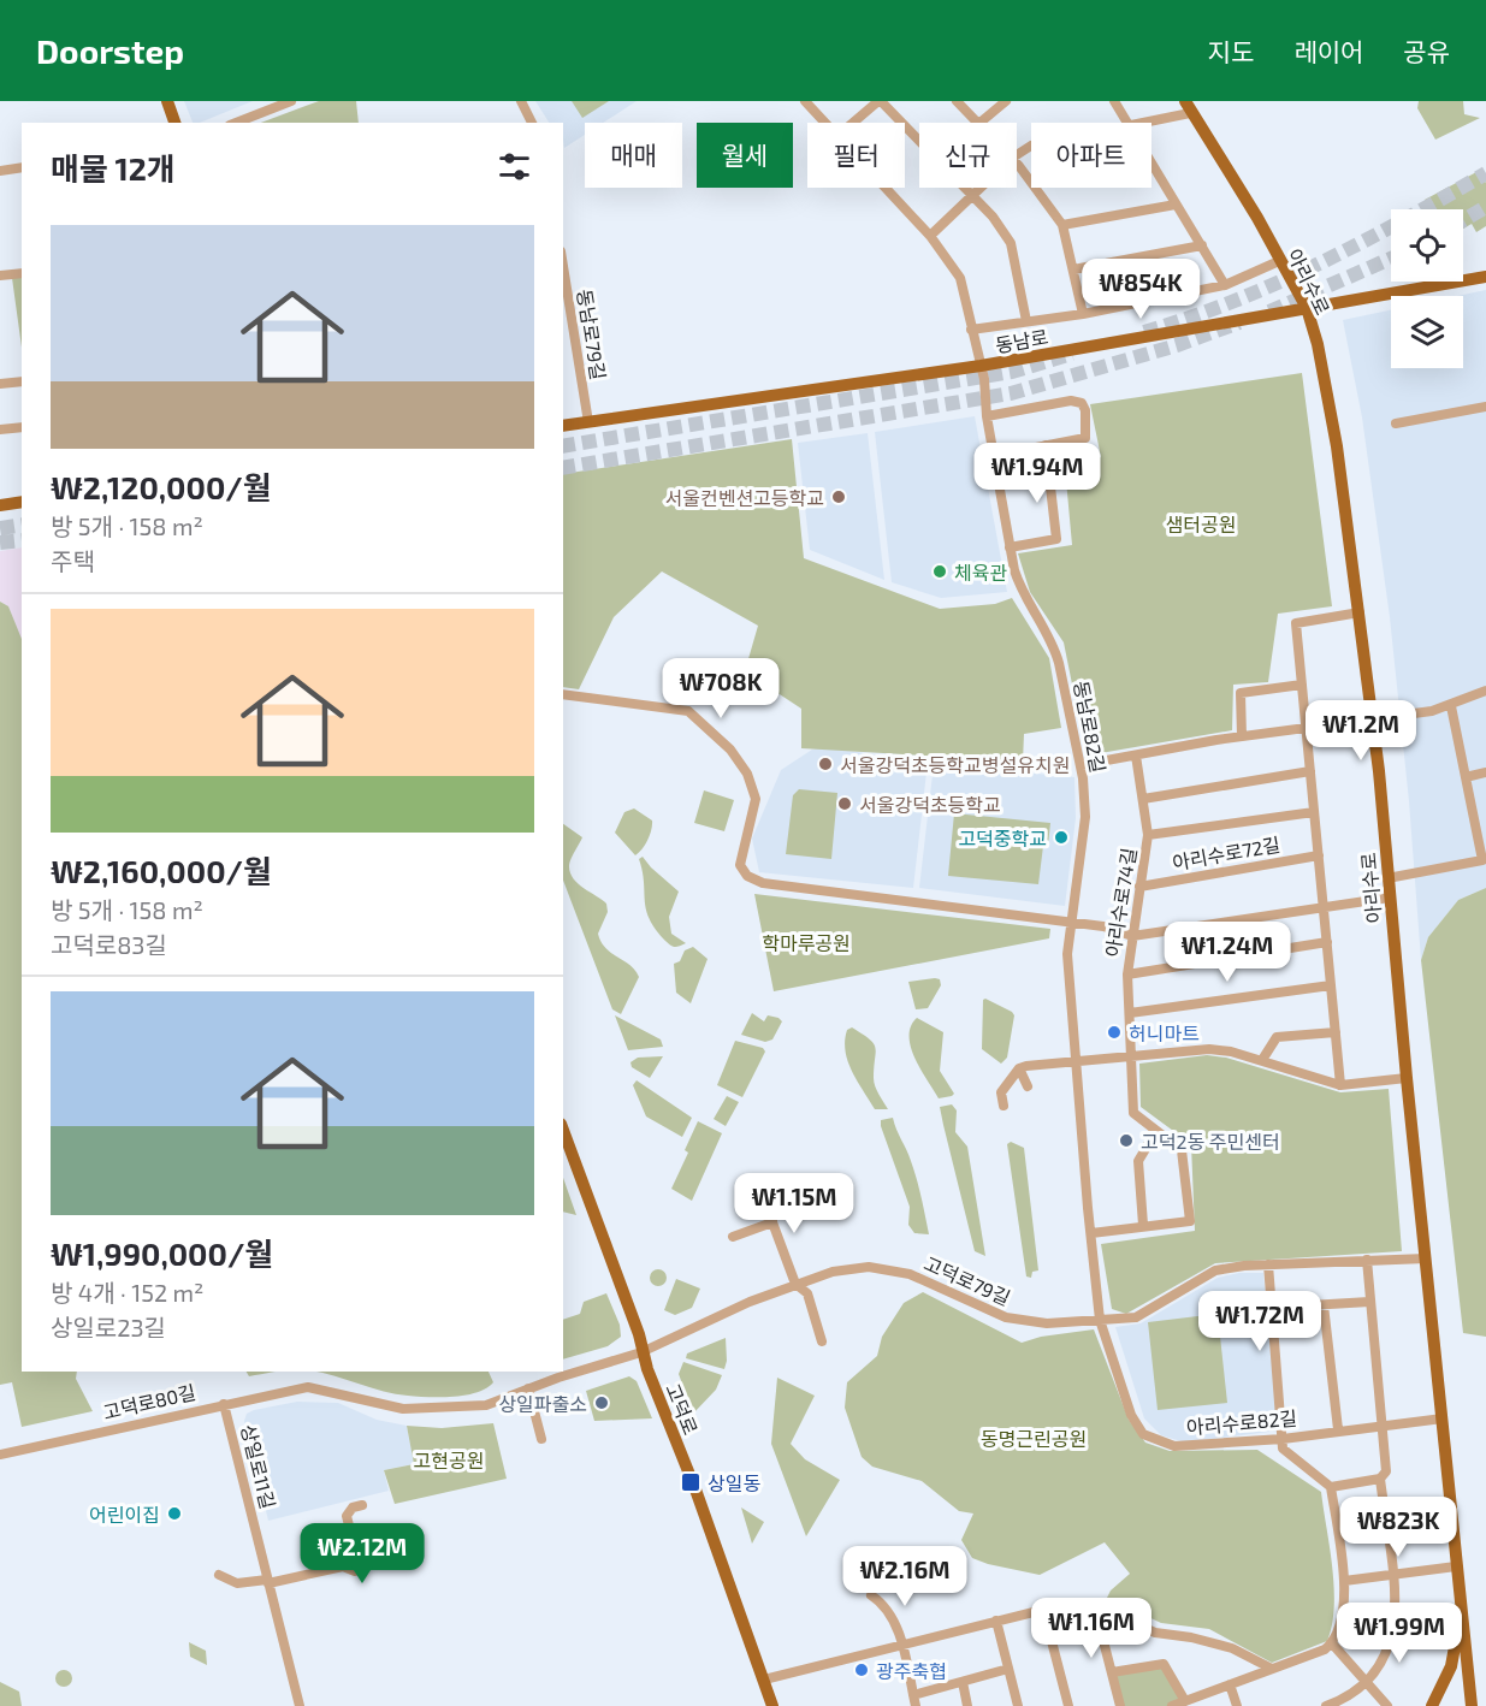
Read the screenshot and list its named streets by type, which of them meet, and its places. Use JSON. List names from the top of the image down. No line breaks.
{"streets":{"main road":["아리수로","동남로","고덕로"],"street":["동남로79길","동남로82길","아리수로72길","아리수로74길","고덕로79길","고덕로80길","아리수로82길","상일로11길"]},"crossings":[["아리수로","동남로"],["아리수로","고덕로79길"],["아리수로","아리수로82길"],["동남로79길","동남로"],["동남로","동남로82길"],["동남로82길","고덕로79길"],["동남로82길","아리수로82길"],["아리수로72길","아리수로74길"],["고덕로79길","고덕로80길"],["고덕로79길","고덕로"],["고덕로79길","아리수로82길"],["고덕로80길","고덕로"],["고덕로80길","상일로11길"]],"parks":["샘터공원","학마루공원","동명근린공원","고현공원"],"places":{"other":["서울컨벤션고등학교","체육관","서울강덕초등학교병설유치원","서울강덕초등학교","고덕중학교","허니마트","고덕2동 주민센터","상일파출소","어린이집","광주축협"],"transit":["상일동"]},"page":{"header":"Doorstep","nav":["지도","레이어","공유"],"chip":["매매","월세","필터","신규","아파트"],"heading":"매물 12개","list":[{"name":"₩2,120,000/월","note":"방 5개 · 158 m² · 주택"},{"name":"₩2,160,000/월","note":"방 5개 · 158 m² · 고덕로83길"},{"name":"₩1,990,000/월","note":"방 4개 · 152 m² · 상일로23길"}],"price":["₩854K","₩1.94M","₩708K","₩1.2M","₩1.24M","₩1.15M","₩1.72M","₩823K","₩2.12M","₩2.16M","₩1.16M","₩1.99M"]}}
